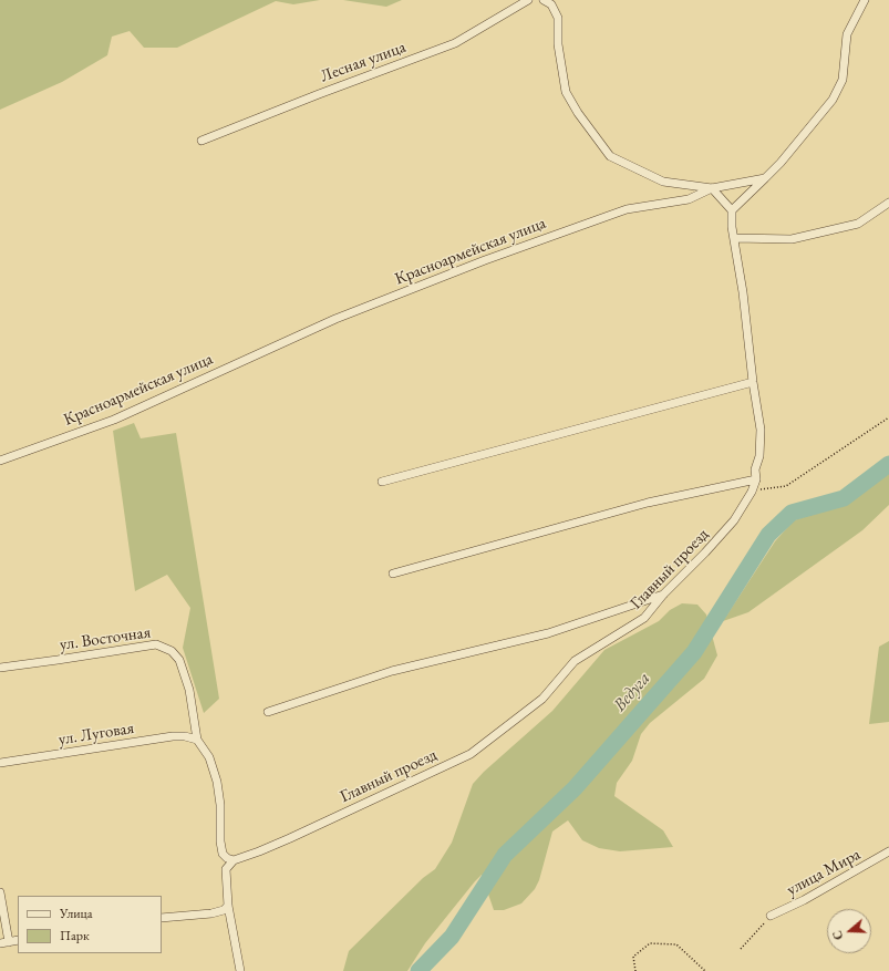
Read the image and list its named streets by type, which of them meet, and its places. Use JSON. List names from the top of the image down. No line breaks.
{"streets":{"street":["Лесная улица","Красноармейская улица","Главный проезд","ул. Восточная","ул. Луговая","улица Мира"]},"crossings":[["ул. Восточная","ул. Луговая"]],"water":["Ведуга"],"legend":["Улица","Парк"],"north":"left"}
